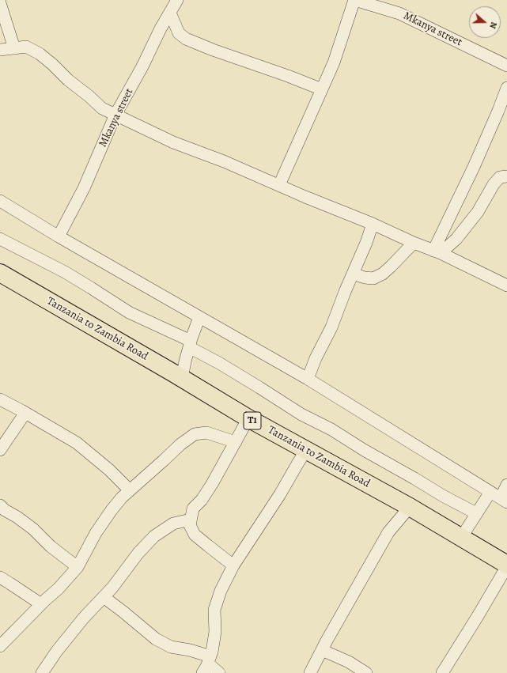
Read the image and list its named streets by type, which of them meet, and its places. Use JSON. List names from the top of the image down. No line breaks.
{"streets":{"highway":["Tanzania to Zambia Road","T1"],"street":["Mkanya street"]},"north":"right"}
